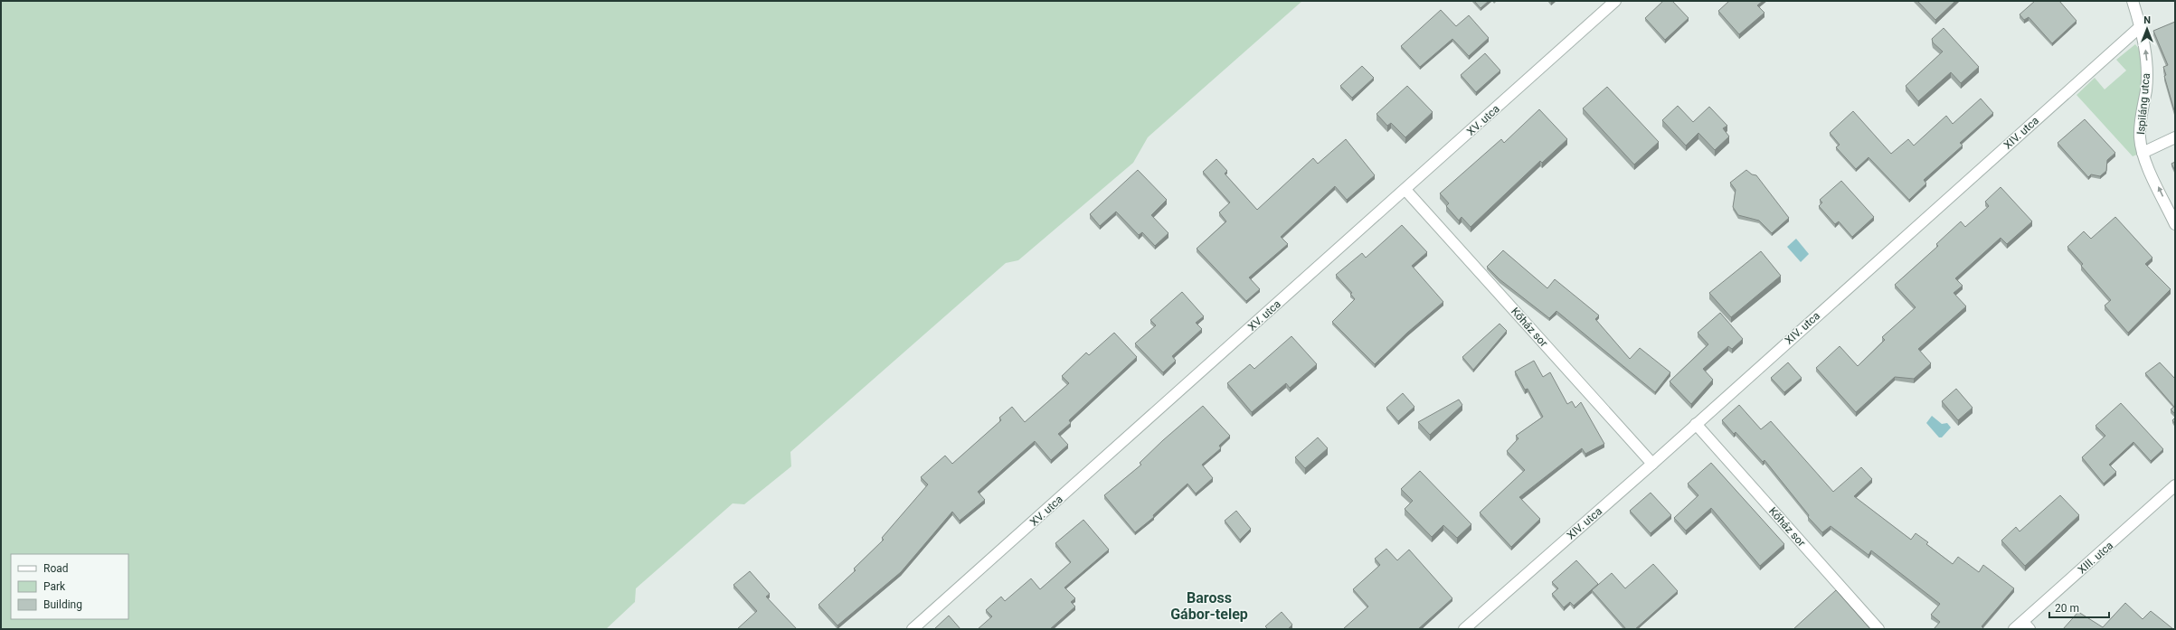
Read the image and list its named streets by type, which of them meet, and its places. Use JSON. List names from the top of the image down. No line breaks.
{"streets":{"street":["Ispiláng utca","XV. utca","XIV. utca","Kőház sor","XIII. utca"]},"crossings":[["Ispiláng utca","XIV. utca"],["XV. utca","Kőház sor"],["XIV. utca","Kőház sor"]],"one_way":["Ispiláng utca"],"districts":["Baross Gábor-telep"],"legend":["Road","Park","Building"],"scale_bar":"20 m","north":"top"}
